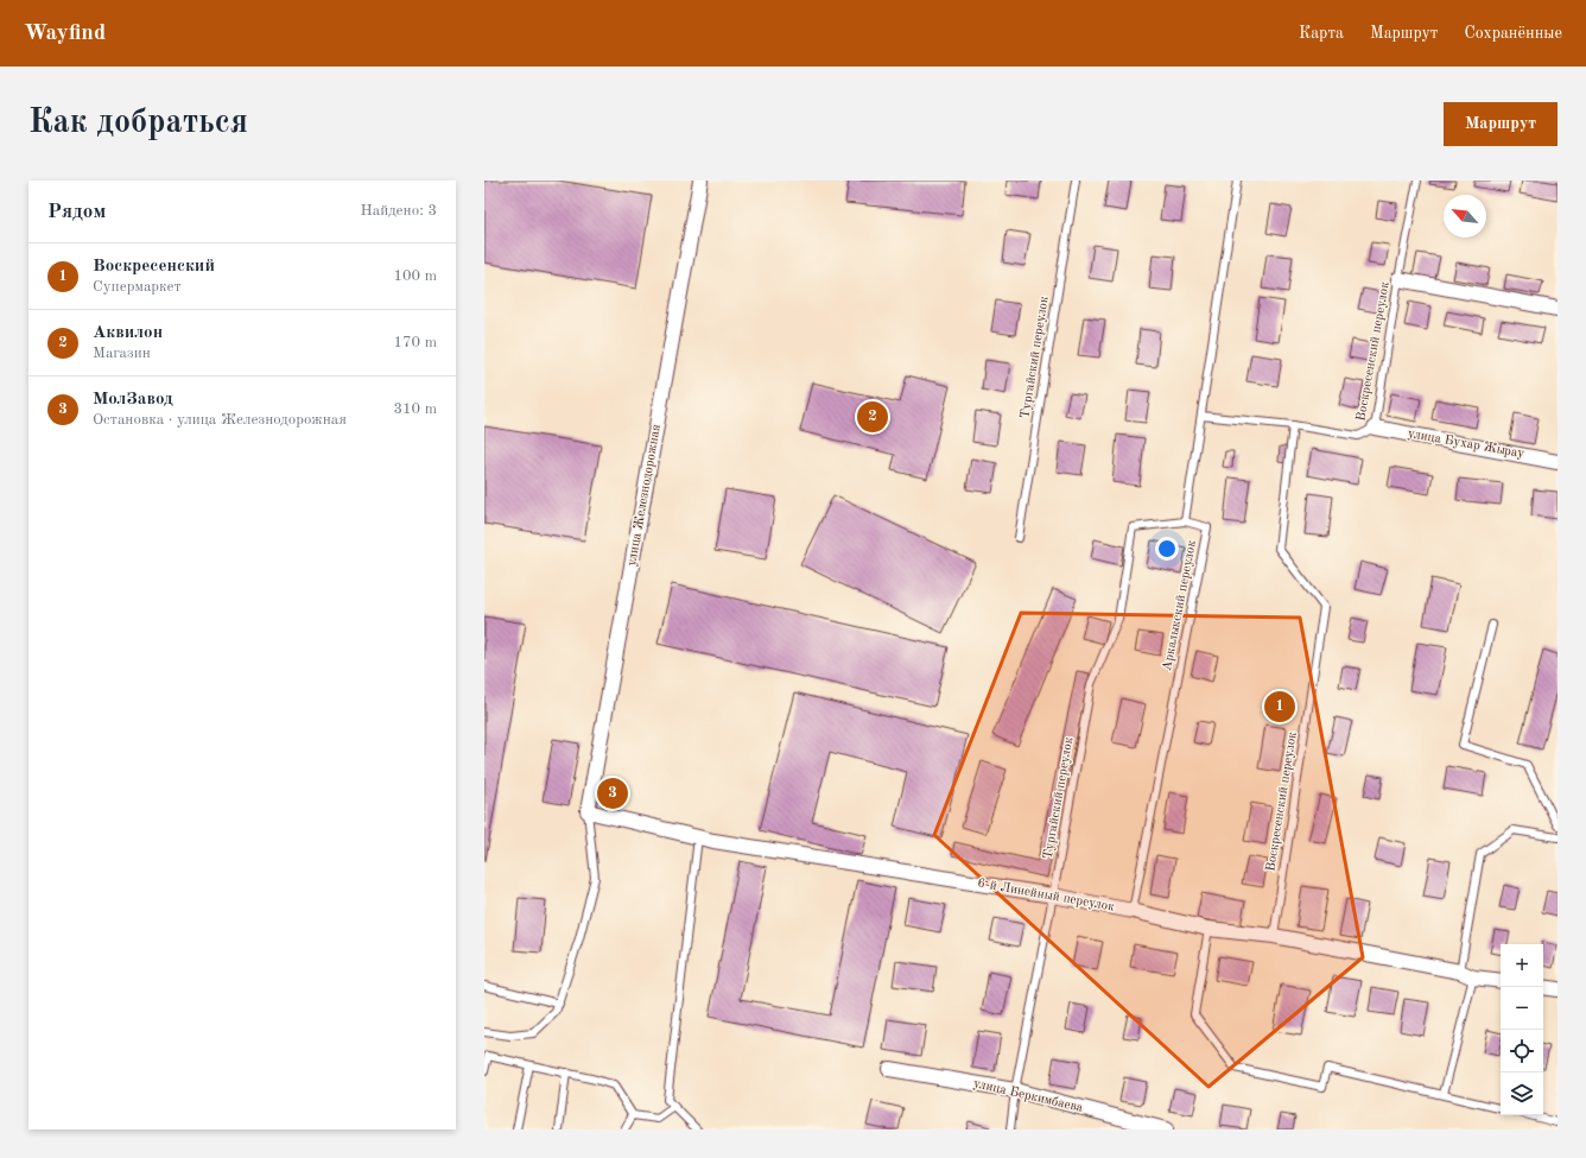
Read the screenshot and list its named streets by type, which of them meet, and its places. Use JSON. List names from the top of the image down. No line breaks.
{"streets":{"street":["улица Бухар Жырау","улица Железнодорожная","6-й Линейный переулок","улица Беркимбаева"],"lane":["Воскресенский переулок","Тургайский переулок","Аркалыкский переулок"]},"crossings":[["Воскресенский переулок","улица Бухар Жырау"],["Воскресенский переулок","6-й Линейный переулок"],["Тургайский переулок","Аркалыкский переулок"],["Тургайский переулок","6-й Линейный переулок"],["Тургайский переулок","улица Беркимбаева"],["улица Железнодорожная","6-й Линейный переулок"],["Аркалыкский переулок","6-й Линейный переулок"]],"north":"top left","page":{"header":"Wayfind","nav":["Карта","Маршрут","Сохранённые"],"buttons":"Маршрут","title":"Как добраться","heading":["Рядом","Найдено: 3"],"list":[{"mark":"1","name":"Воскресенский","note":"Супермаркет","value":"100 m"},{"mark":"2","name":"Аквилон","note":"Магазин","value":"170 m"},{"mark":"3","name":"МолЗавод","note":"Остановка · улица Железнодорожная","value":"310 m"}],"pins":["2","1","3"],"map_buttons":["+","−"]}}
